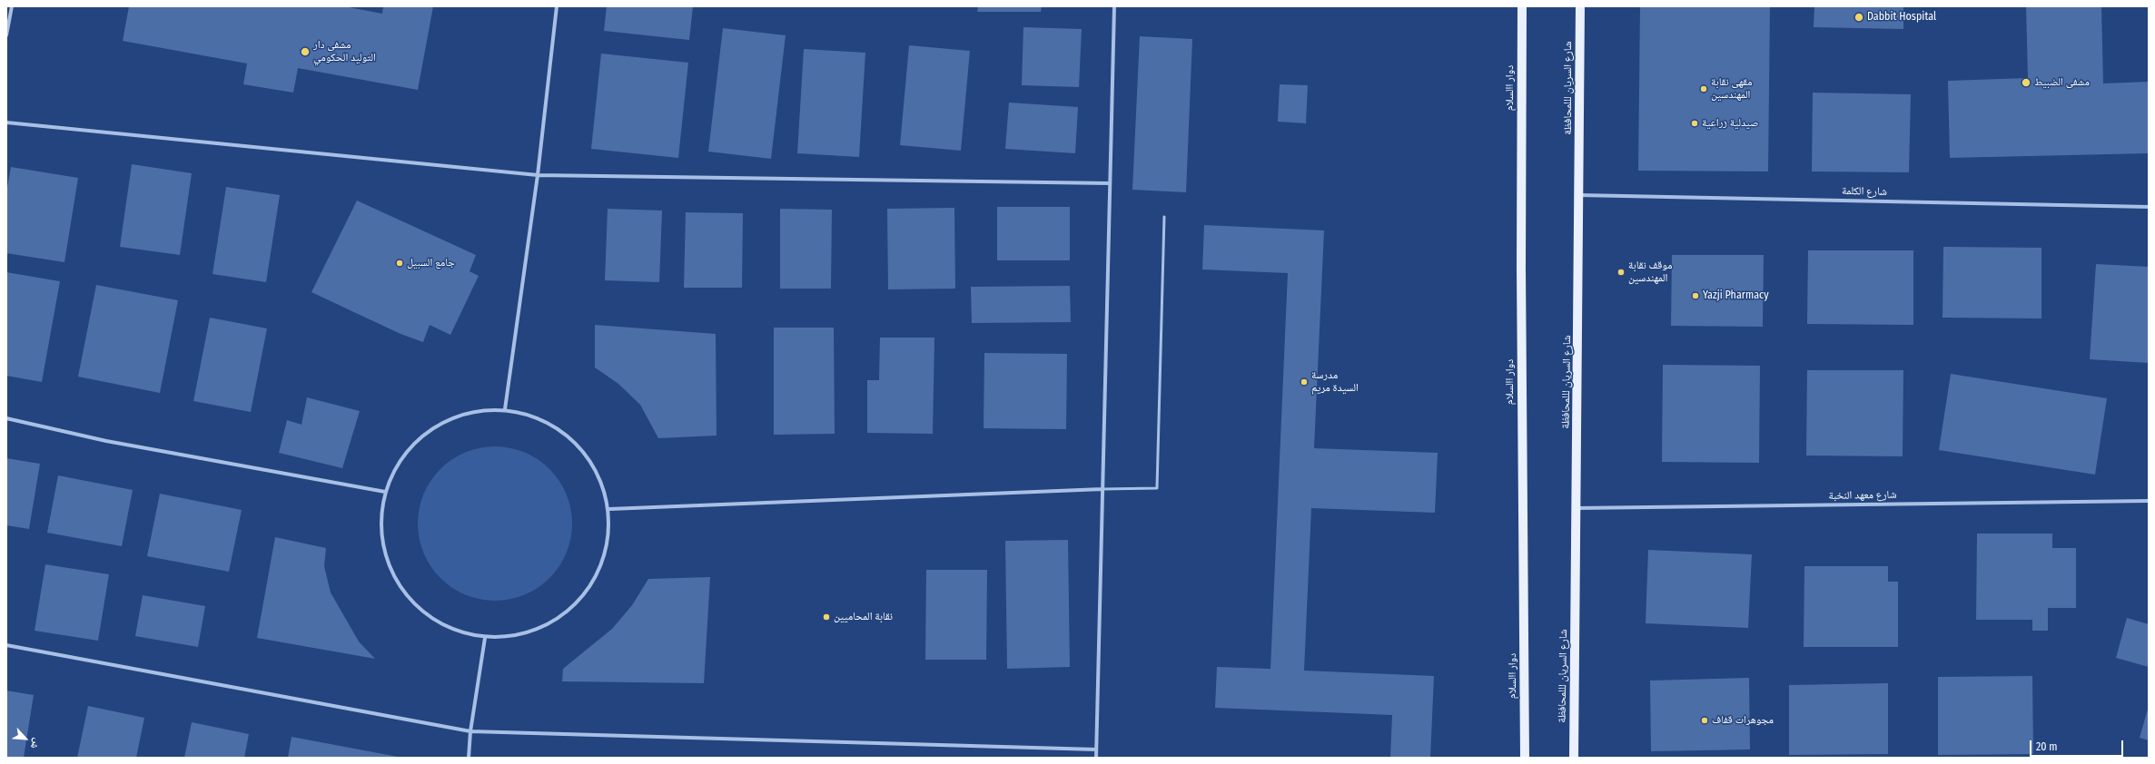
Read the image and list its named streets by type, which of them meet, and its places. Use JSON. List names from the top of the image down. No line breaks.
{"streets":{"main road":["دوار االسلام","شارع السريان لللمحافظة"],"street":["شارع الكلمة","شارع معهد النخبة"]},"crossings":[["شارع السريان لللمحافظة","شارع الكلمة"],["شارع السريان لللمحافظة","شارع معهد النخبة"]],"places":["Dabbit Hospital","مشفى دار التوليد الحكومي","مشفى الضبيط","مقهى نقابة المهندسين","صيدلية زراعية","جامع السبيل","موقف نقابة المهندسين","Yazji Pharmacy","مدرسة السيدة مريم","نقابة المحاميين","مجوهرات قفاف"],"scale_bar":"20 m","north":"bottom right"}
